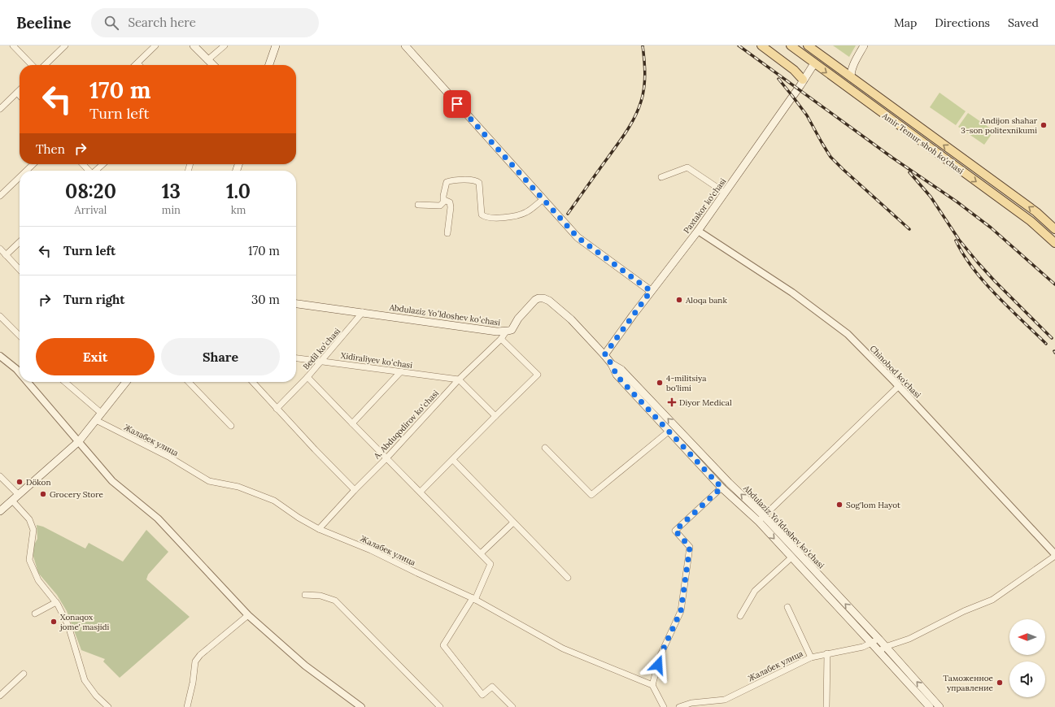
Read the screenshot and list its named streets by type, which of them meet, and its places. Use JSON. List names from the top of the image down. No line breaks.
{"streets":{"main road":["Amir Temur shoh ko'chasi","Paxtakor ko'chasi","Abdulaziz Yoʻldoshev koʻchasi"],"street":["Bedil koʻchasi","Xidiraliyev koʻchasi","Chinobod ko'chasi","A. Abduqodirov koʻchasi","Жалабек улица"]},"crossings":[["Amir Temur shoh ko'chasi","Paxtakor ko'chasi"],["Paxtakor ko'chasi","Abdulaziz Yoʻldoshev koʻchasi"],["Paxtakor ko'chasi","Chinobod ko'chasi"],["Abdulaziz Yoʻldoshev koʻchasi","Bedil koʻchasi"],["Abdulaziz Yoʻldoshev koʻchasi","A. Abduqodirov koʻchasi"],["Abdulaziz Yoʻldoshev koʻchasi","Жалабек улица"],["Bedil koʻchasi","Xidiraliyev koʻchasi"],["Xidiraliyev koʻchasi","A. Abduqodirov koʻchasi"],["A. Abduqodirov koʻchasi","Жалабек улица"]],"places":{"other":["Andijon shahar 3-son politexnikumi","Aloqa bank","4-militsiya bo'limi","Dökon","Grocery Store","Sog'lom Hayot","Xonaqox jome' masjidi","Таможенное управление"],"health":["Diyor Medical"]},"north":"left","page":{"header":"Beeline","search":"Search here","nav":["Map","Directions","Saved"],"turn":["170 m","Turn left"],"then":"Then","eta":["08:20","Arrival","13","min","1.0","km"],"list":[{"name":"Turn left","value":"170 m"},{"name":"Turn right","value":"30 m"}],"buttons":["Exit","Share"]}}
